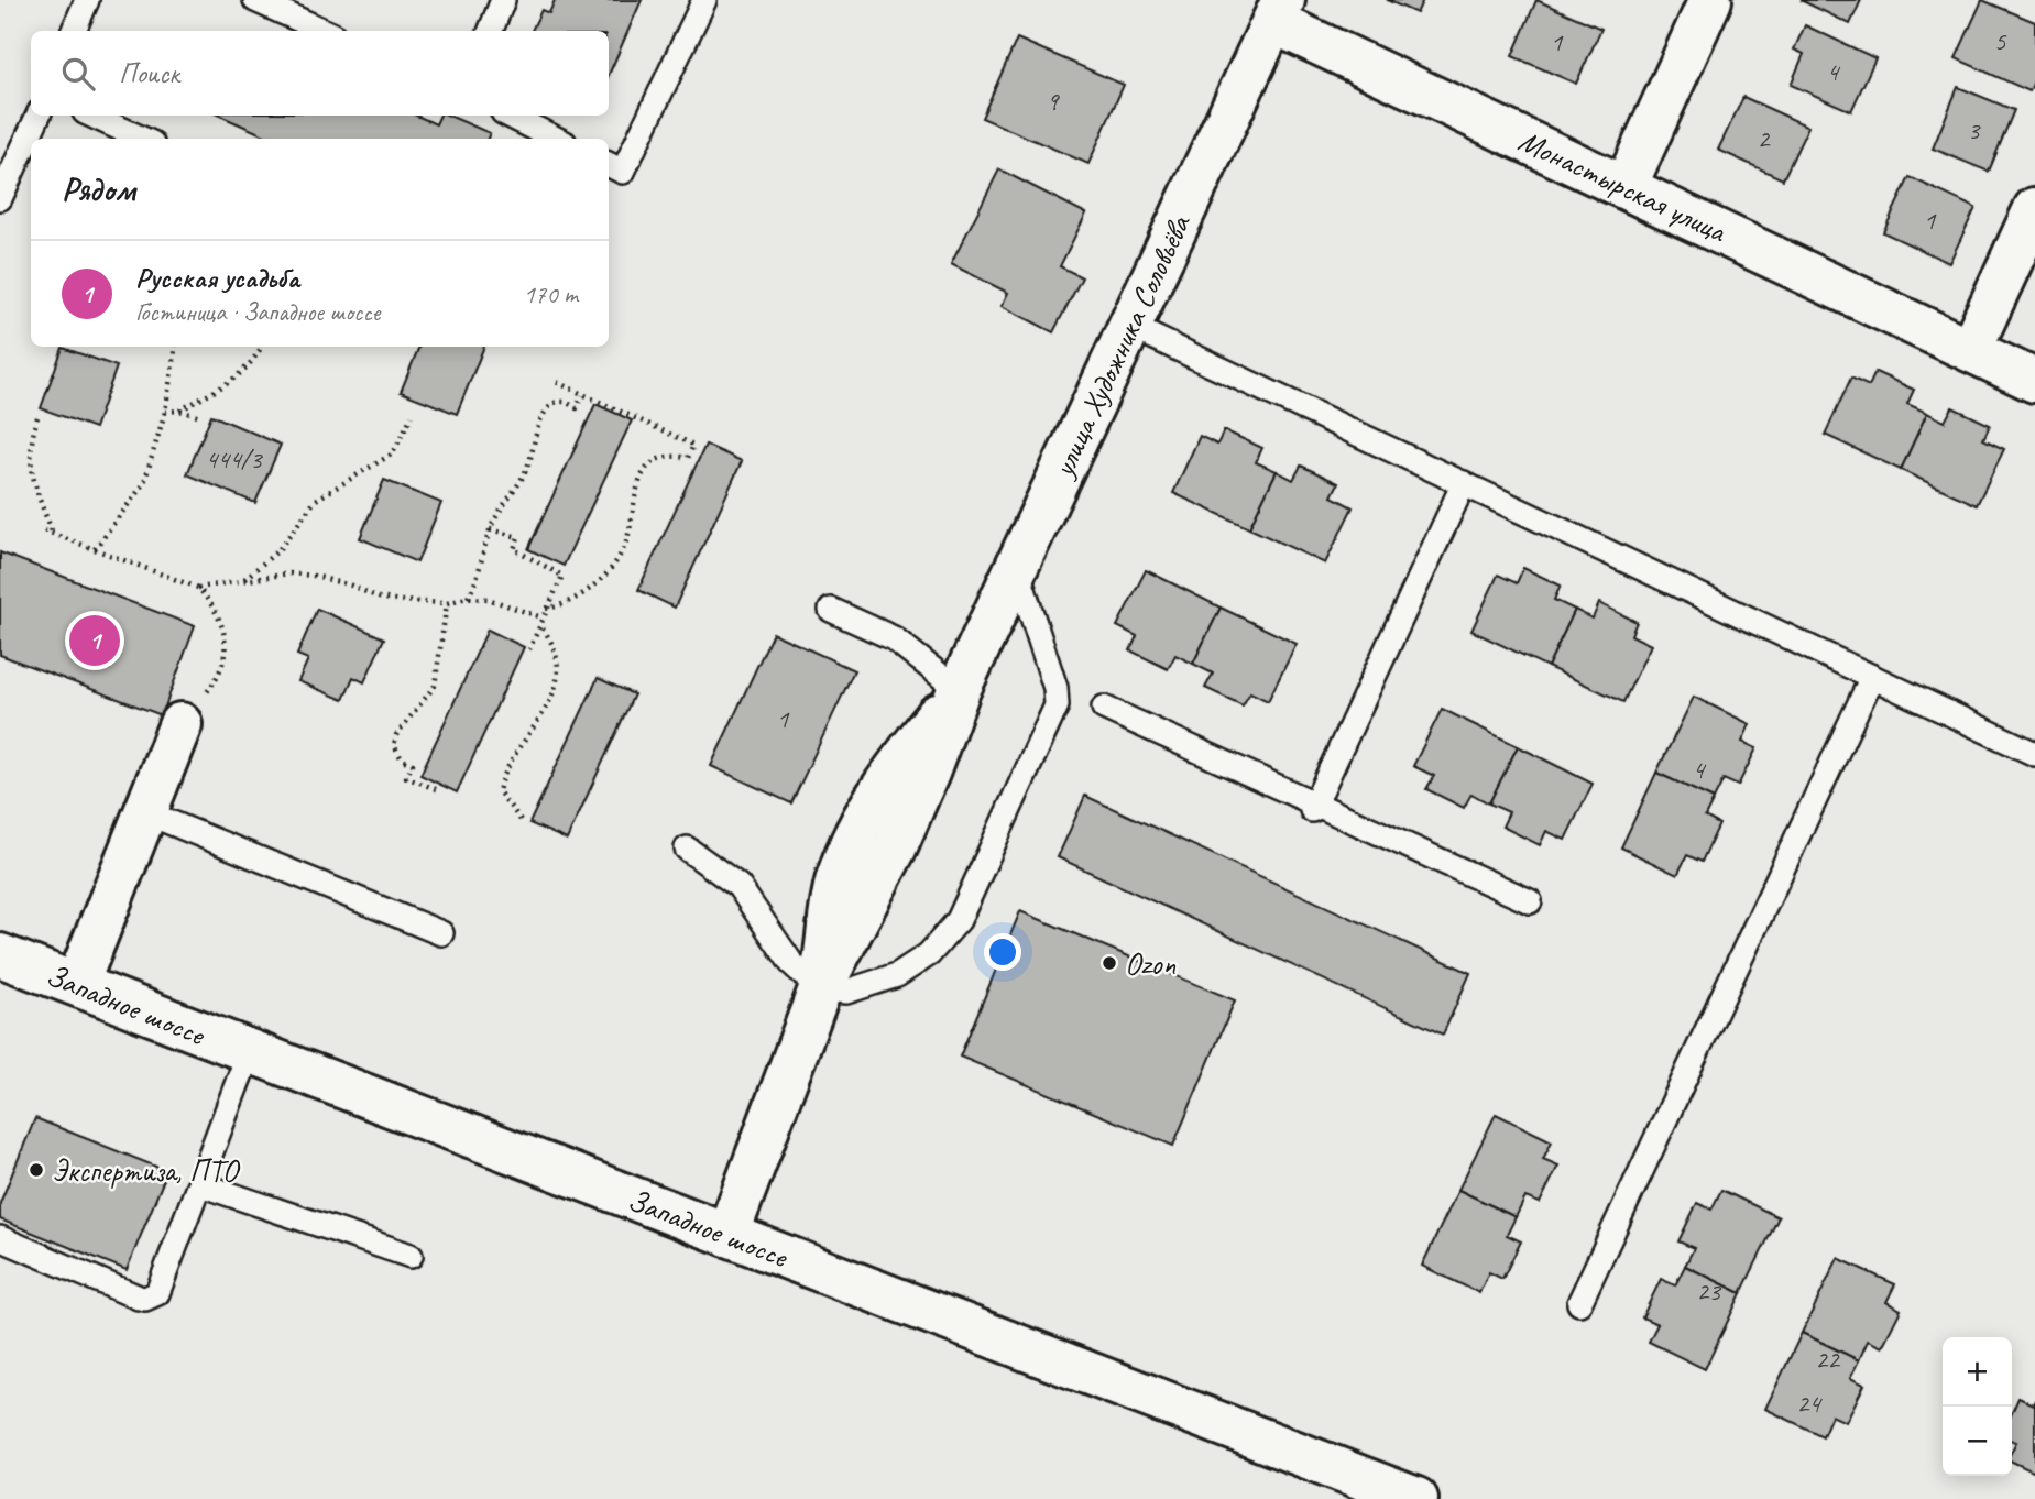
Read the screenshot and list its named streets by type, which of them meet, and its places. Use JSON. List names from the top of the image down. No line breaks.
{"streets":{"street":["Монастырская улица","улица Художника Соловьёва","Западное шоссе"]},"crossings":[["Монастырская улица","улица Художника Соловьёва"],["улица Художника Соловьёва","Западное шоссе"]],"places":["Ozon","Экспертиза, ПТО"],"house_numbers":["5","1","4","9","3","2","1","444/3","1","4","23","22","24"],"page":{"search":"Поиск","heading":"Рядом","list":[{"mark":"1","name":"Русская усадьба","note":"Гостиница · Западное шоссе","value":"170 m"}],"pins":"1","map_buttons":["+","−"]}}
